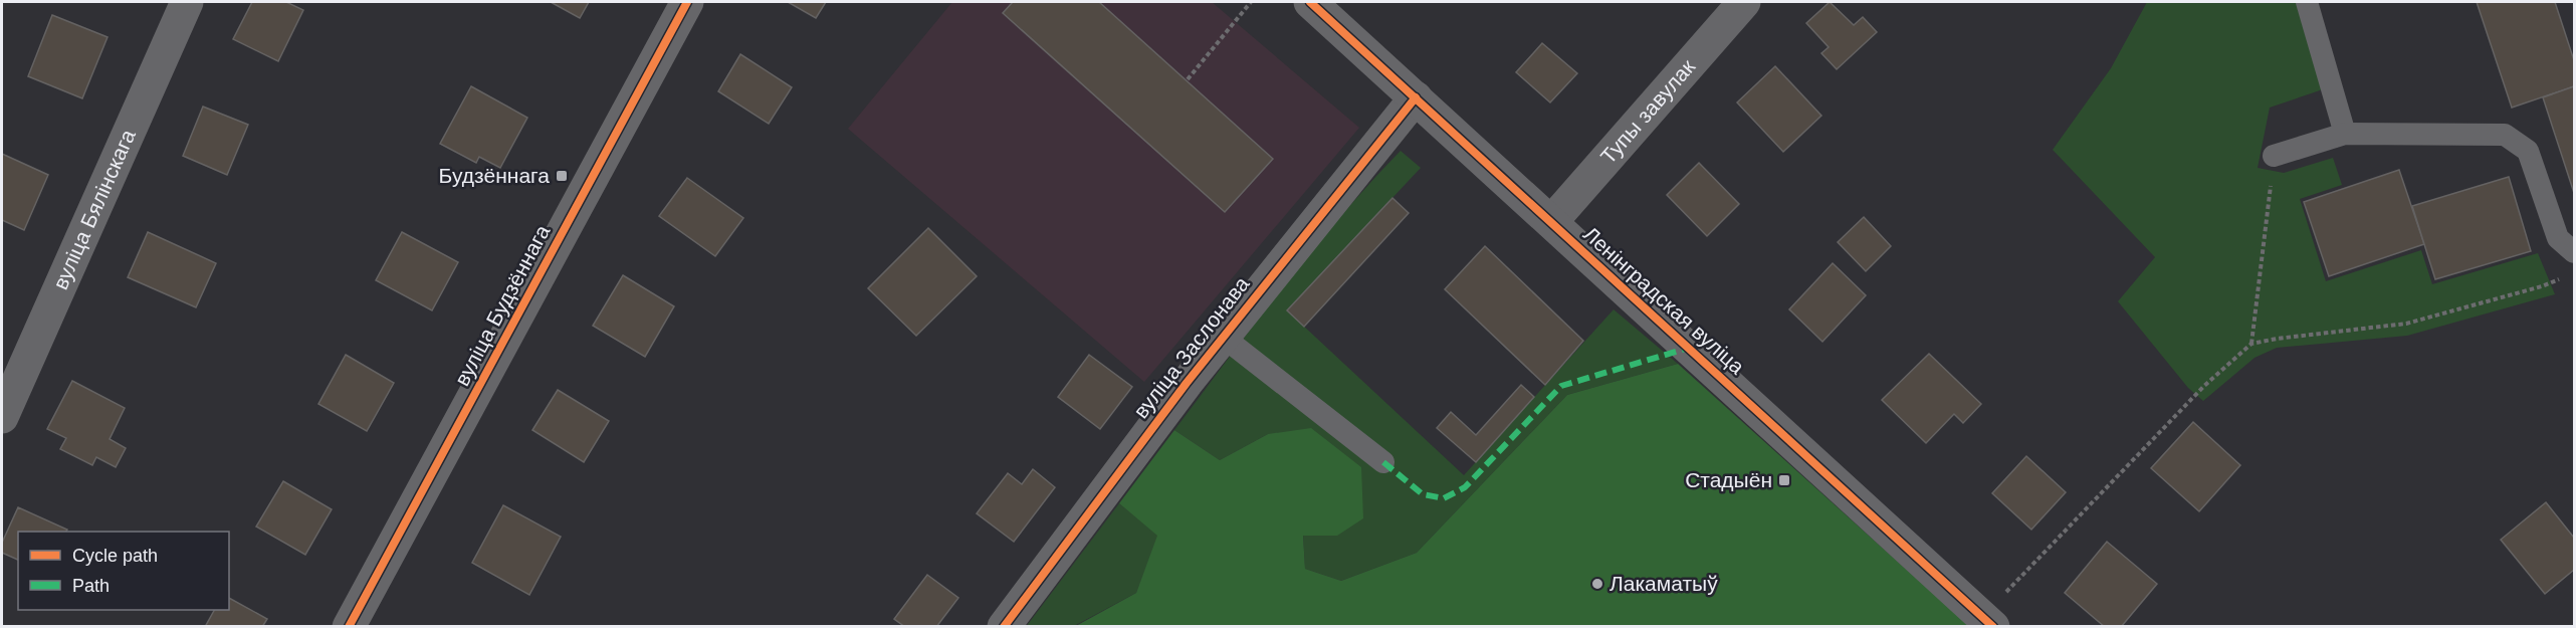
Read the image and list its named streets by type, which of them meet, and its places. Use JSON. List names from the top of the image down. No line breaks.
{"streets":{"street":["Тупы завулак","вуліца Бялінскага","Ленінградская вуліца","вуліца Будзённага","вуліца Заслонава"]},"crossings":[["Тупы завулак","Ленінградская вуліца"],["Ленінградская вуліца","вуліца Заслонава"]],"places":{"transit":["Будзённага","Стадыён"],"other":["Лакаматыў"]},"legend":["Cycle path","Path"]}
